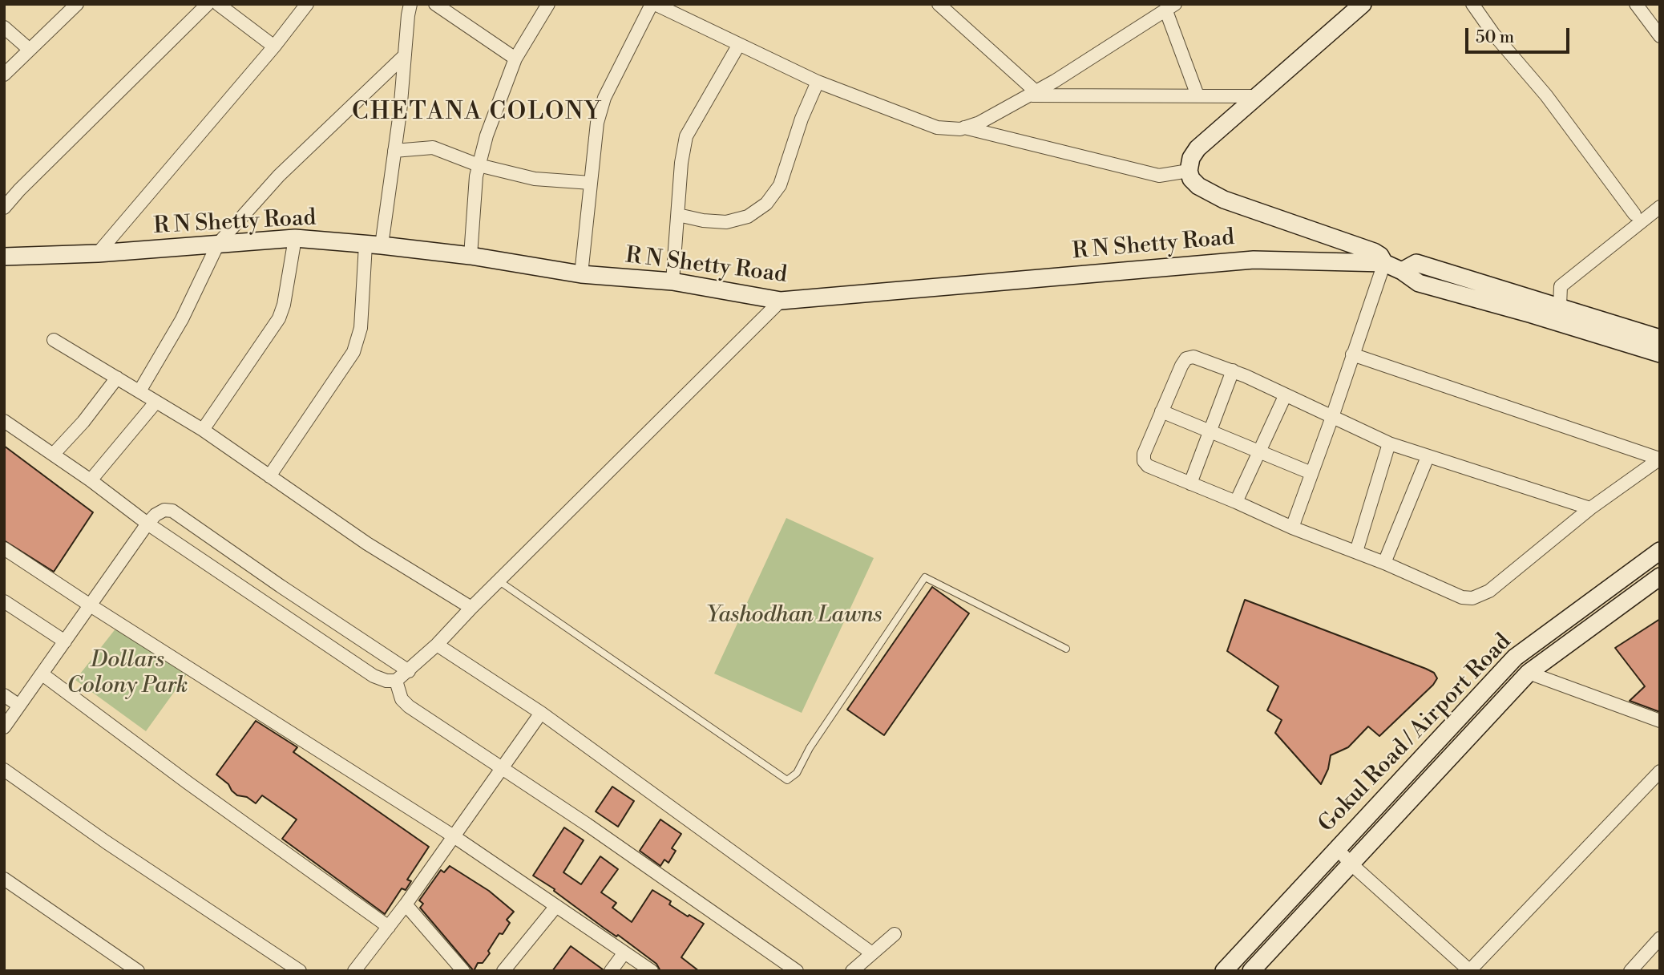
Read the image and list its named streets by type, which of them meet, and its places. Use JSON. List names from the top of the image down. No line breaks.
{"streets":{"street":["R N Shetty Road","Gokul Road / Airport Road"]},"districts":["CHETANA COLONY"],"parks":["Yashodhan Lawns","Dollars Colony Park"],"scale_bar":"50 m"}
